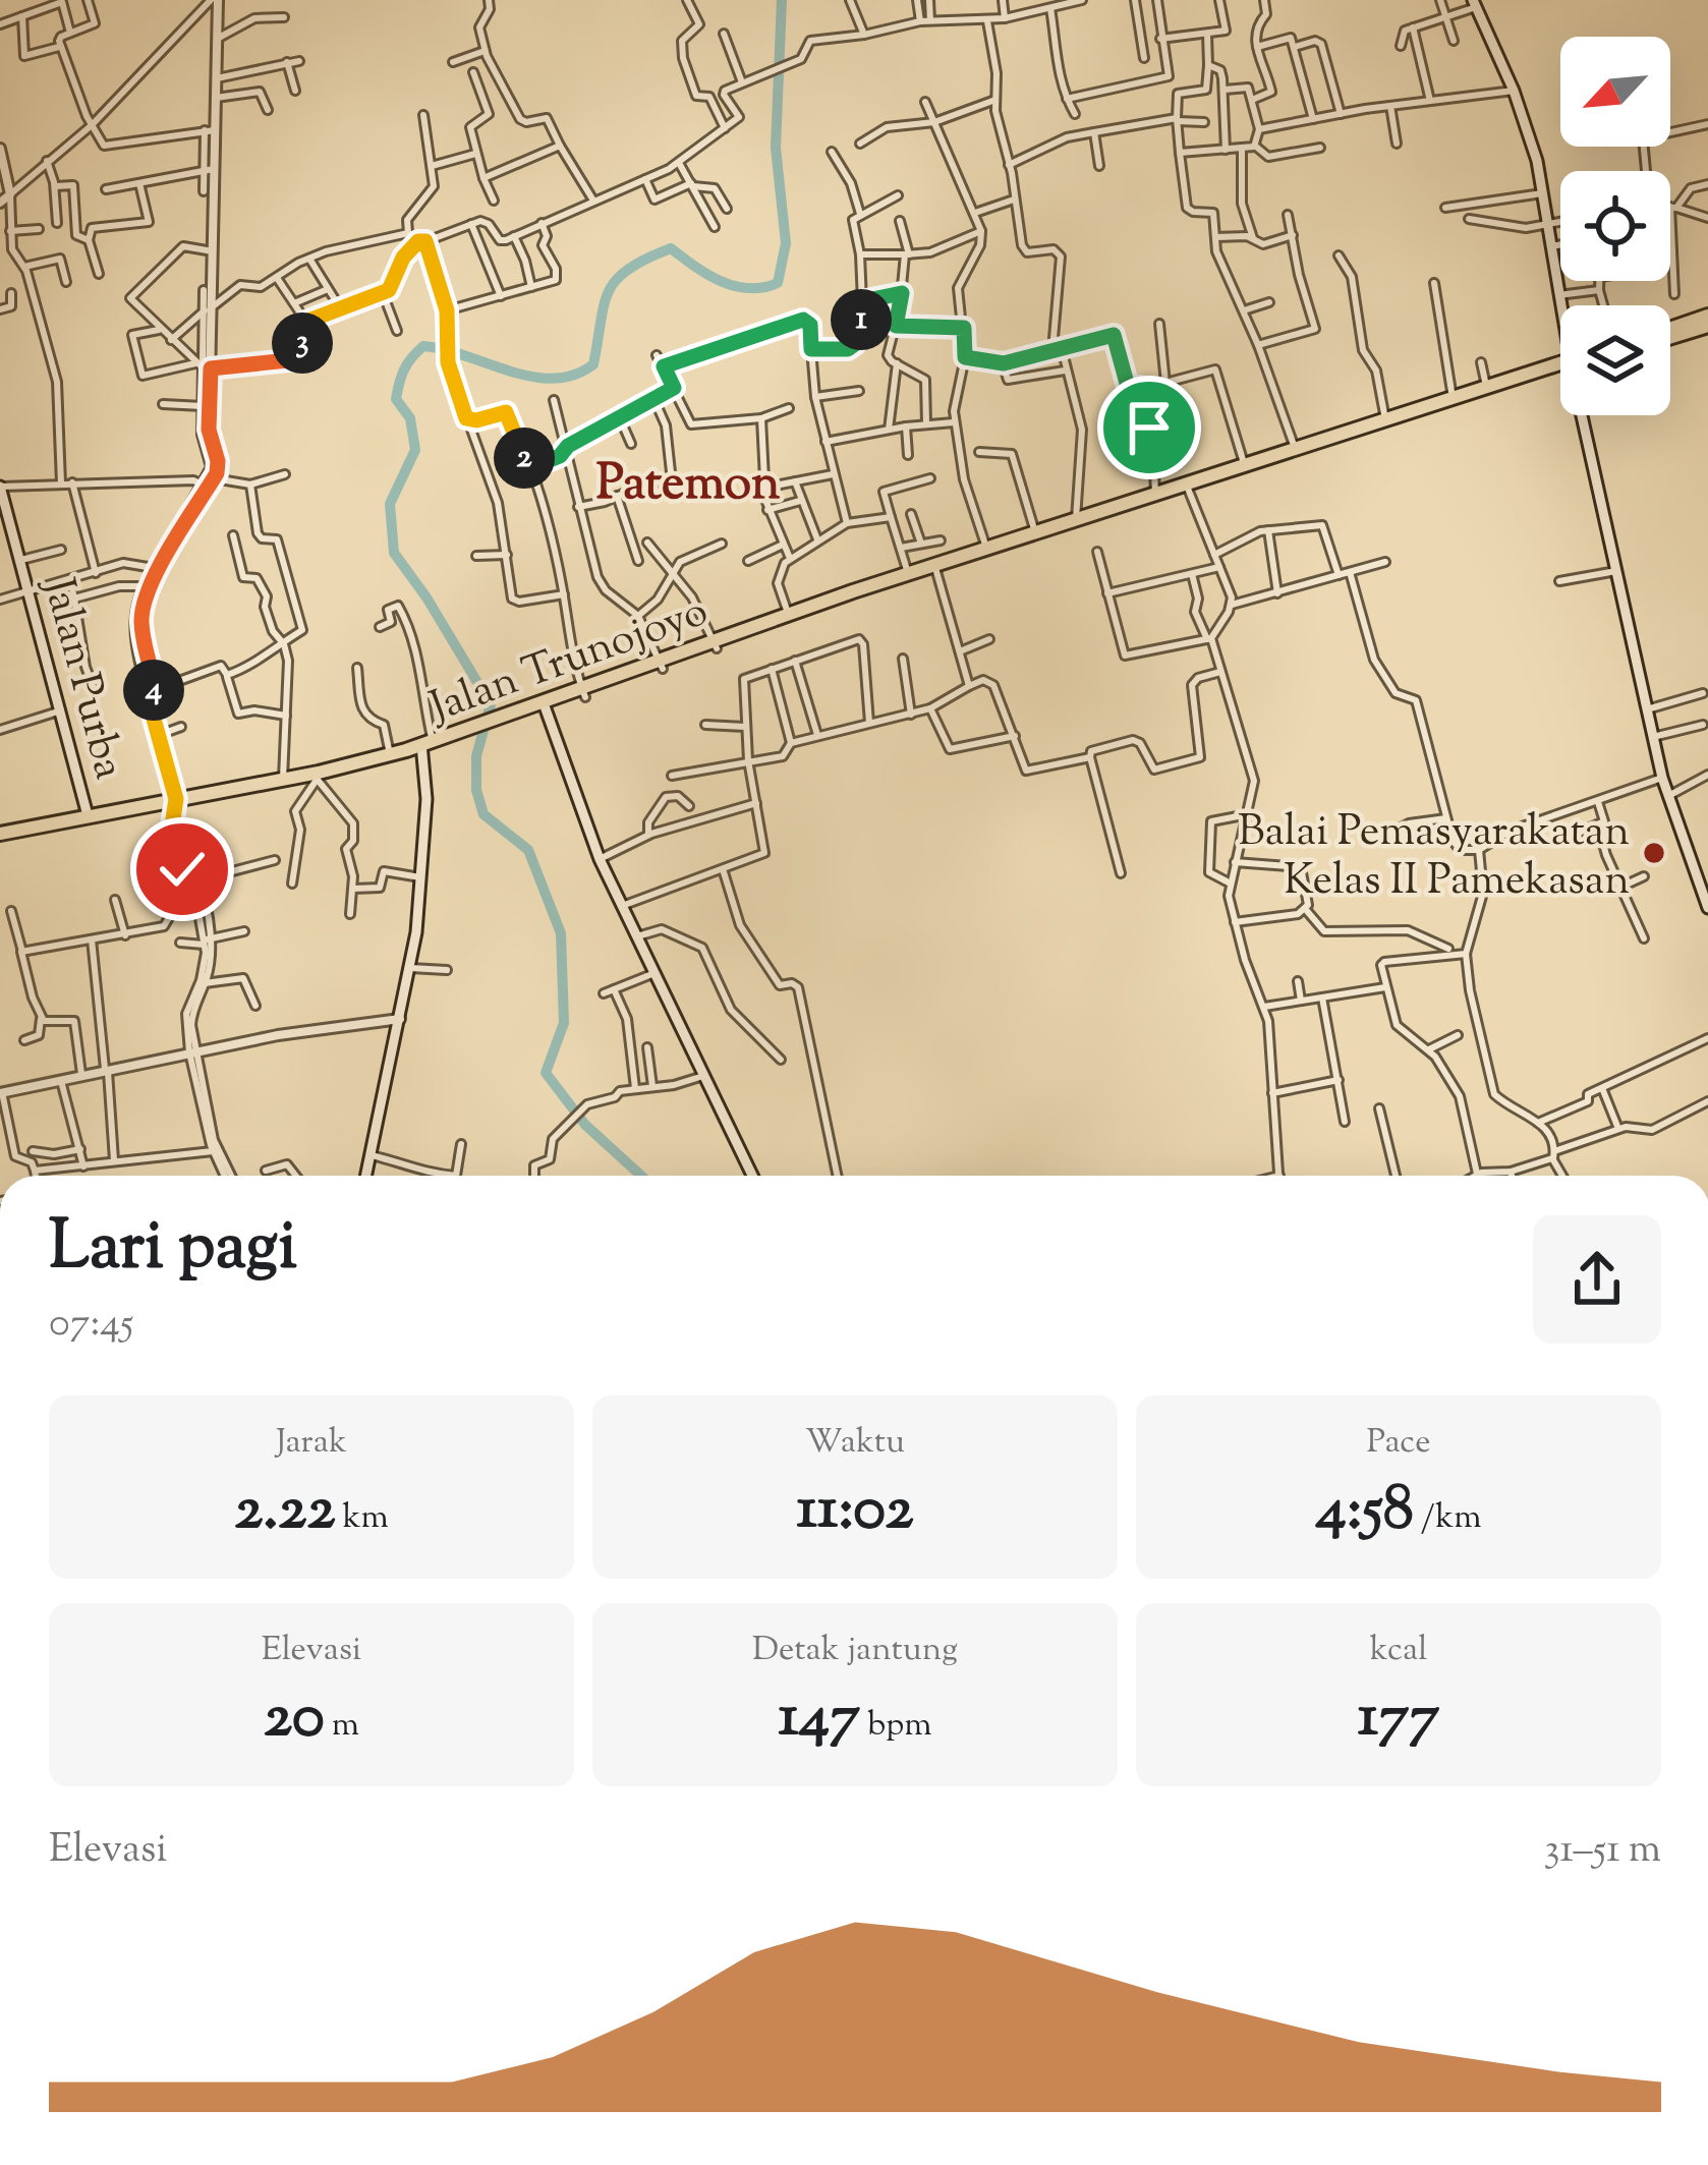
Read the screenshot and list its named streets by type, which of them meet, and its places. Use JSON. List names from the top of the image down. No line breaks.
{"streets":{"highway":["Jalan Trunojoyo"],"main road":["Jalan Purba"]},"districts":["Patemon"],"places":["Balai Pemasyarakatan Kelas II Pamekasan"],"north":"bottom left","page":{"pins":["1","3","2","4"],"heading":["Lari pagi","07:45"],"stats":[["Jarak","2.22 km"],["Waktu","11:02"],["Pace","4:58 /km"],["Elevasi","20 m"],["Detak jantung","147 bpm"],["kcal","177"]],"chart":["Elevasi","31–51 m"]}}
